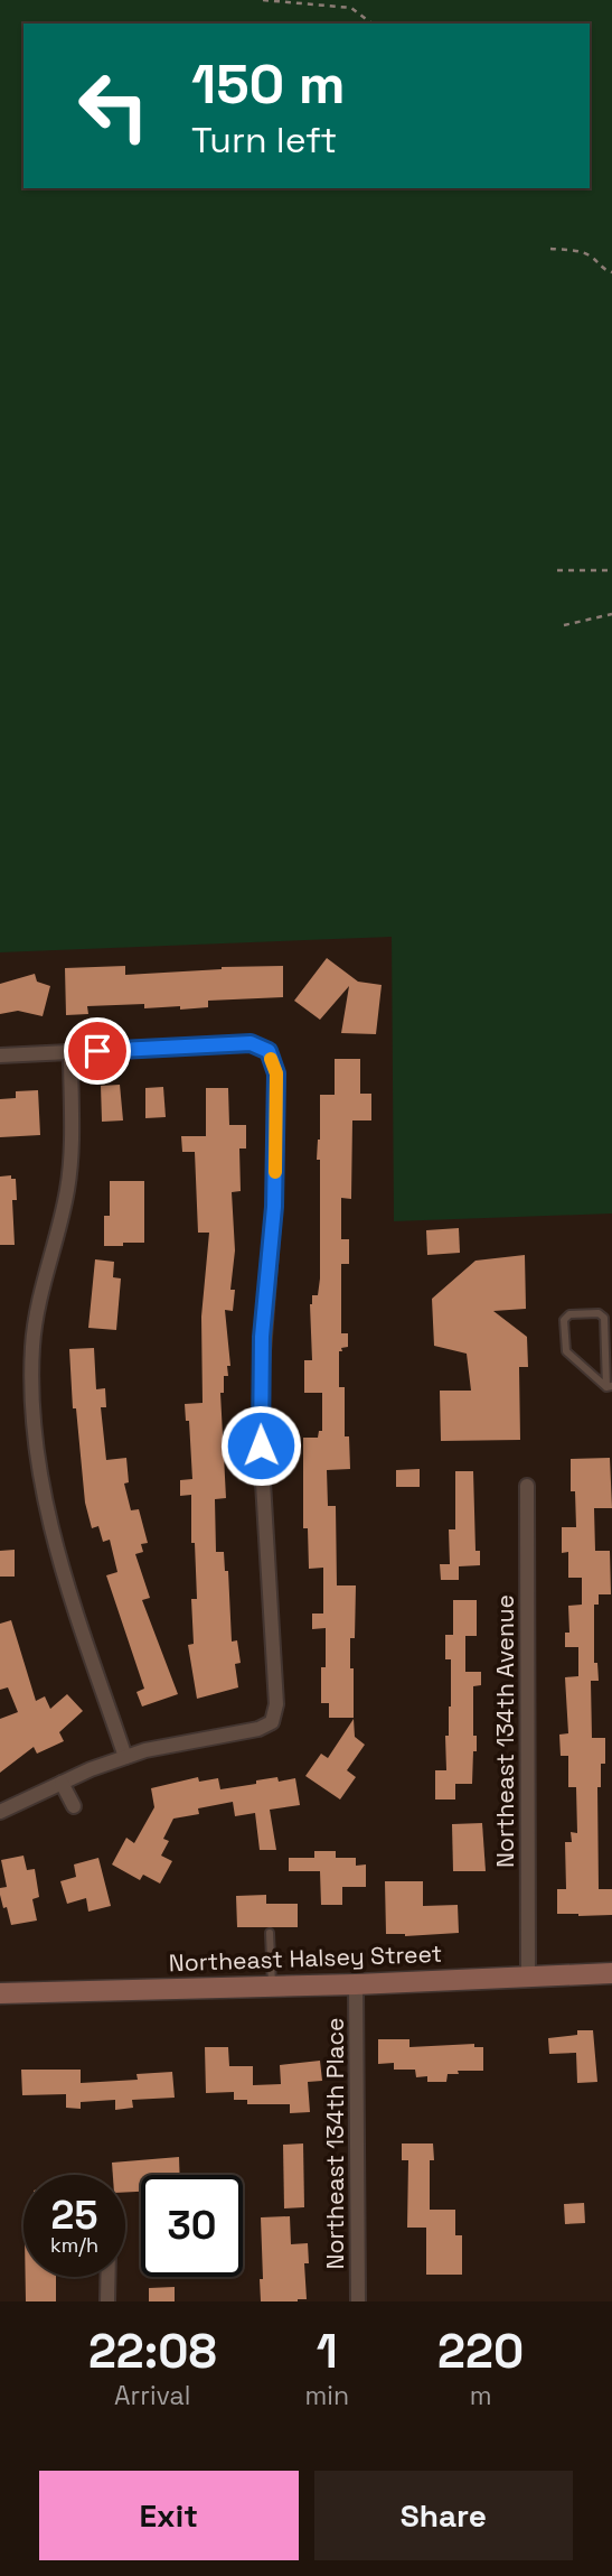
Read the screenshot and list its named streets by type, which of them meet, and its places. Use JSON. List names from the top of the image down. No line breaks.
{"streets":{"main road":["Northeast Halsey Street"],"street":["Northeast 134th Avenue","Northeast 134th Place"]},"crossings":[["Northeast 134th Avenue","Northeast Halsey Street"],["Northeast Halsey Street","Northeast 134th Place"]],"page":{"turn":["150 m","Turn left"],"speed":"25 km/h","limit":"30","eta":["22:08","Arrival","1","min","220","m"],"buttons":["Exit","Share"]}}
